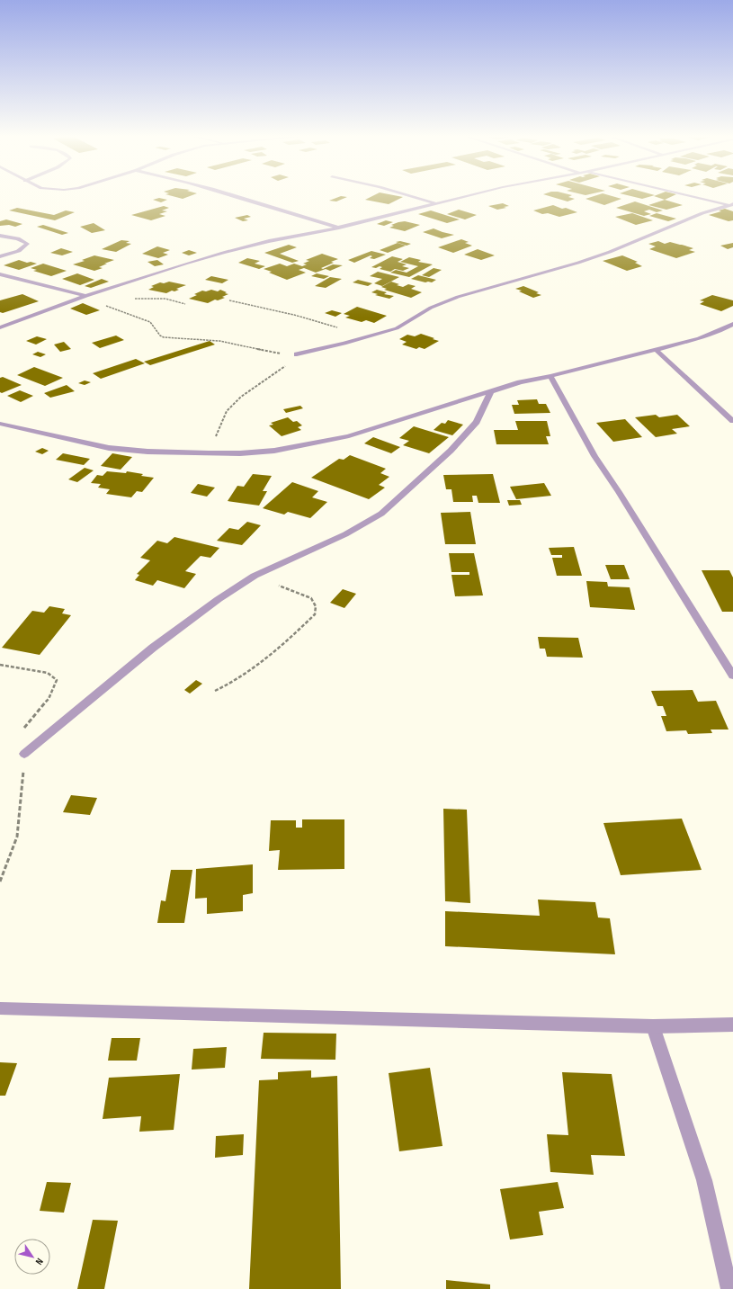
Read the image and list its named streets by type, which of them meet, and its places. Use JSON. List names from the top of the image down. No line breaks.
{"north":"bottom right"}
